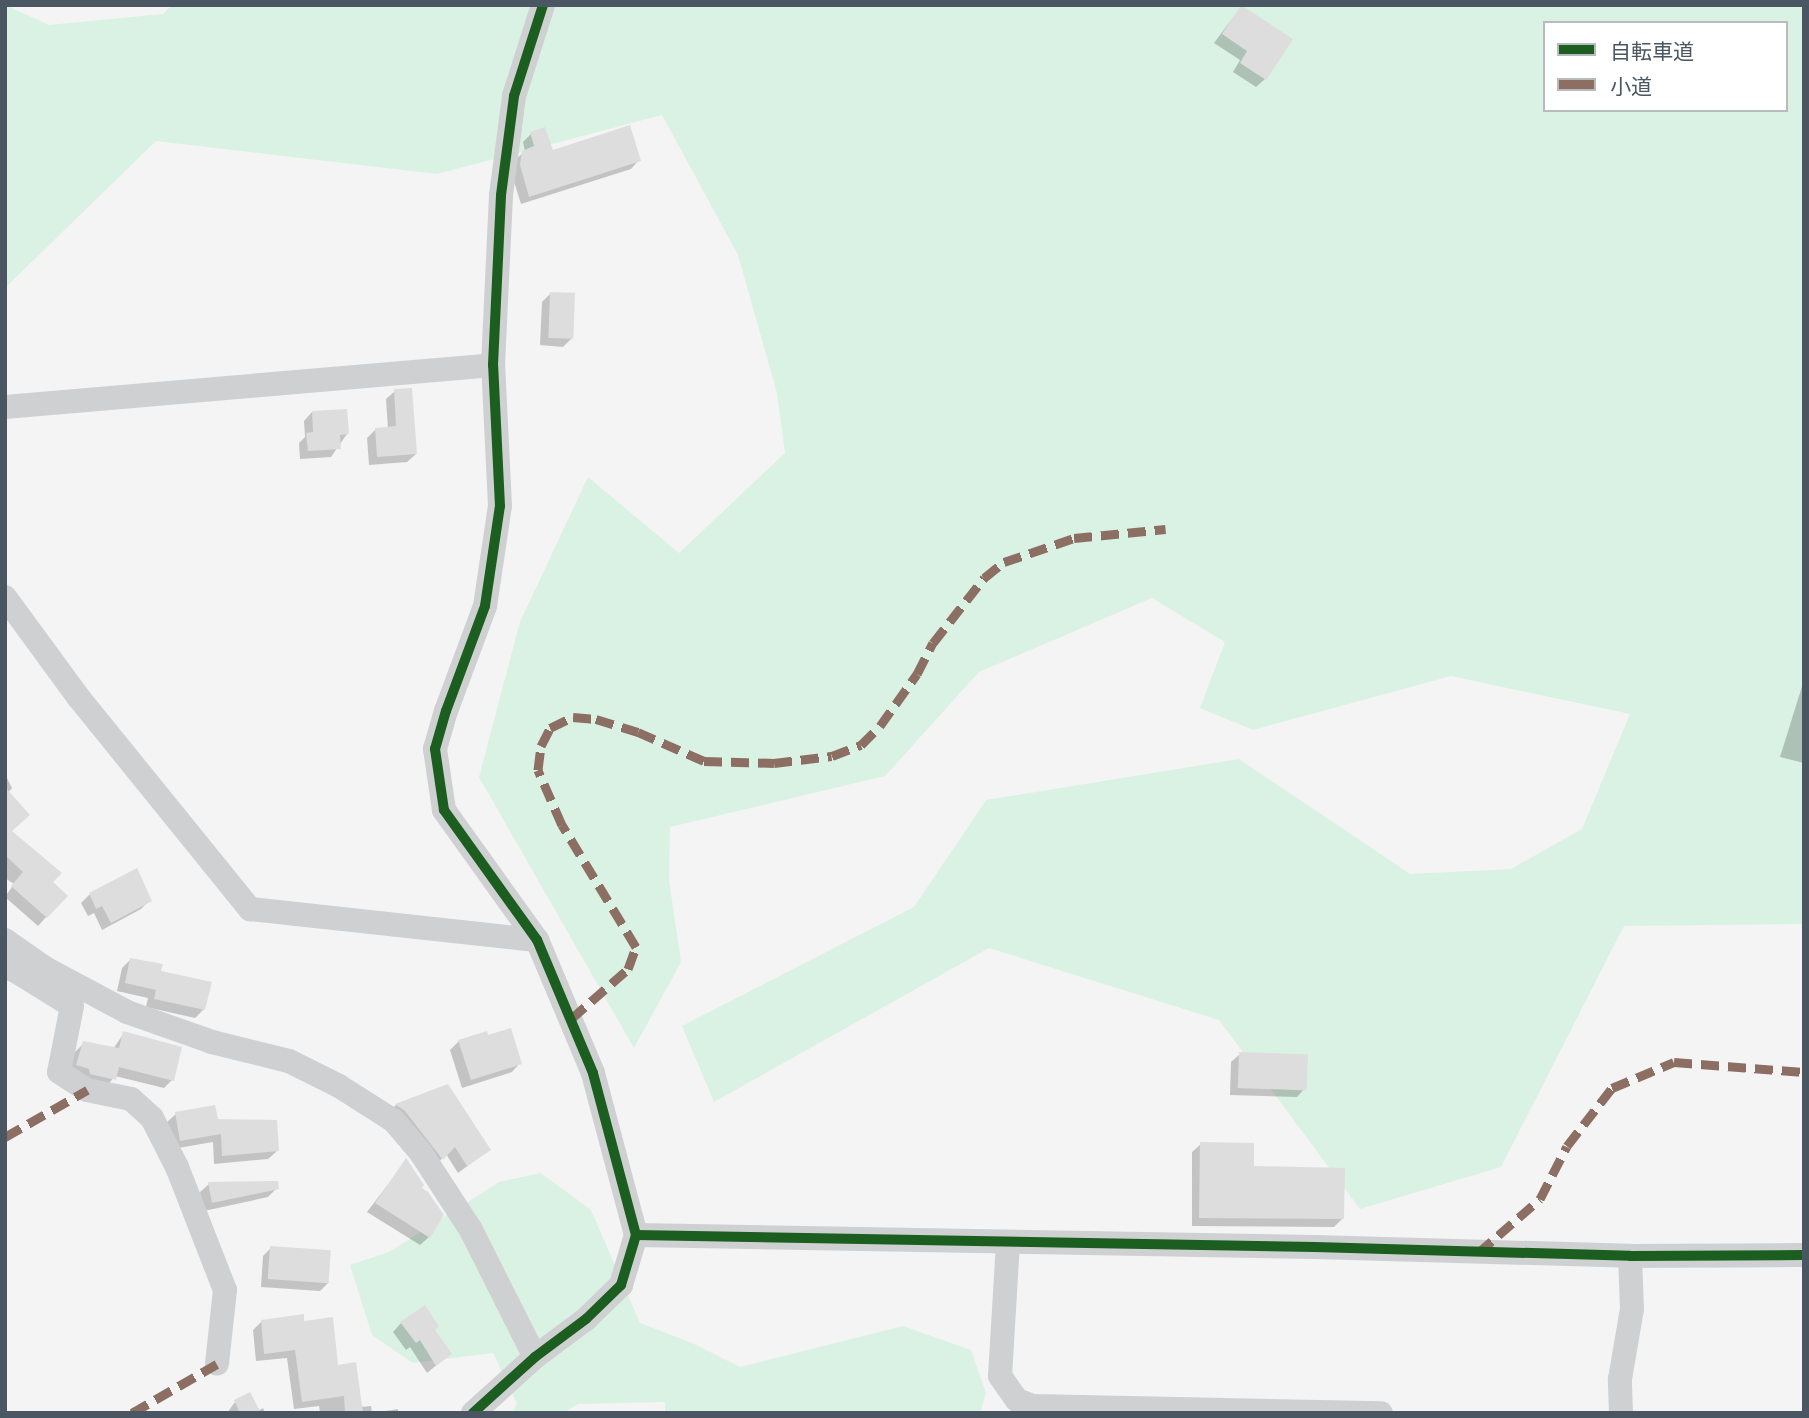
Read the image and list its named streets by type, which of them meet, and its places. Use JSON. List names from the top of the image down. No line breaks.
{"legend":["自転車道","小道"]}
